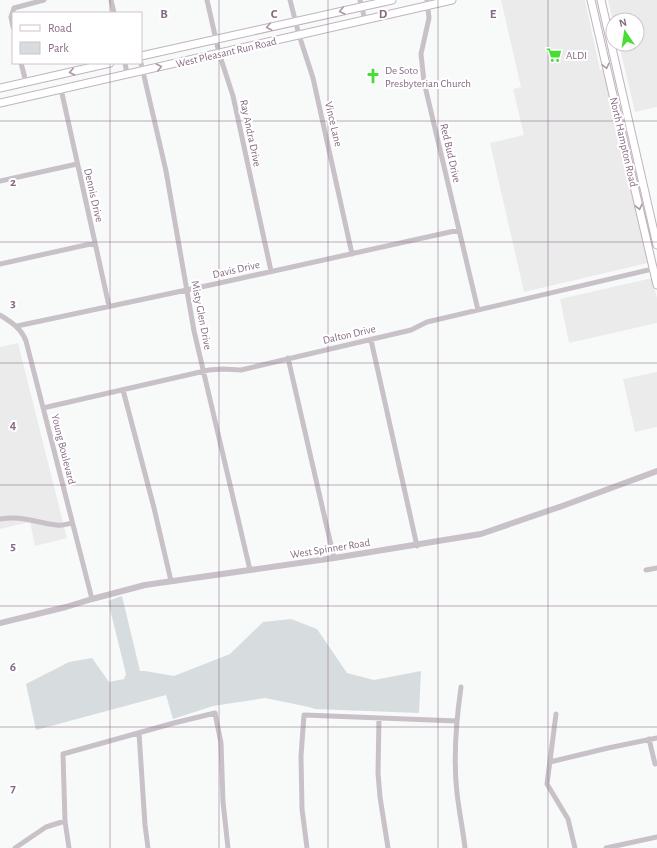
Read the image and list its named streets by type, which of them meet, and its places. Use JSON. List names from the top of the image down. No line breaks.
{"streets":{"main road":["West Pleasant Run Road","North Hampton Road"],"street":["Vince Lane","Ray Andra Drive","Red Bud Drive","Dennis Drive","Davis Drive","Misty Glen Drive","Dalton Drive","Young Boulevard","West Spinner Road"]},"crossings":[["West Pleasant Run Road","Vince Lane"],["West Pleasant Run Road","Ray Andra Drive"],["West Pleasant Run Road","Red Bud Drive"],["West Pleasant Run Road","Dennis Drive"],["West Pleasant Run Road","Misty Glen Drive"],["Vince Lane","Davis Drive"],["Ray Andra Drive","Davis Drive"],["North Hampton Road","Dalton Drive"],["Red Bud Drive","Davis Drive"],["Red Bud Drive","Dalton Drive"],["Dennis Drive","Davis Drive"],["Davis Drive","Misty Glen Drive"],["Davis Drive","Young Boulevard"],["Misty Glen Drive","Dalton Drive"],["Misty Glen Drive","West Spinner Road"],["Dalton Drive","Young Boulevard"],["Young Boulevard","West Spinner Road"]],"places":{"supermarket":["ALDI"],"church":["De Soto Presbyterian Church"]},"legend":["Road","Park"],"north":"top","grid":{"columns":["B","C","D","E"],"rows":["2","3","4","5","6","7"]}}
